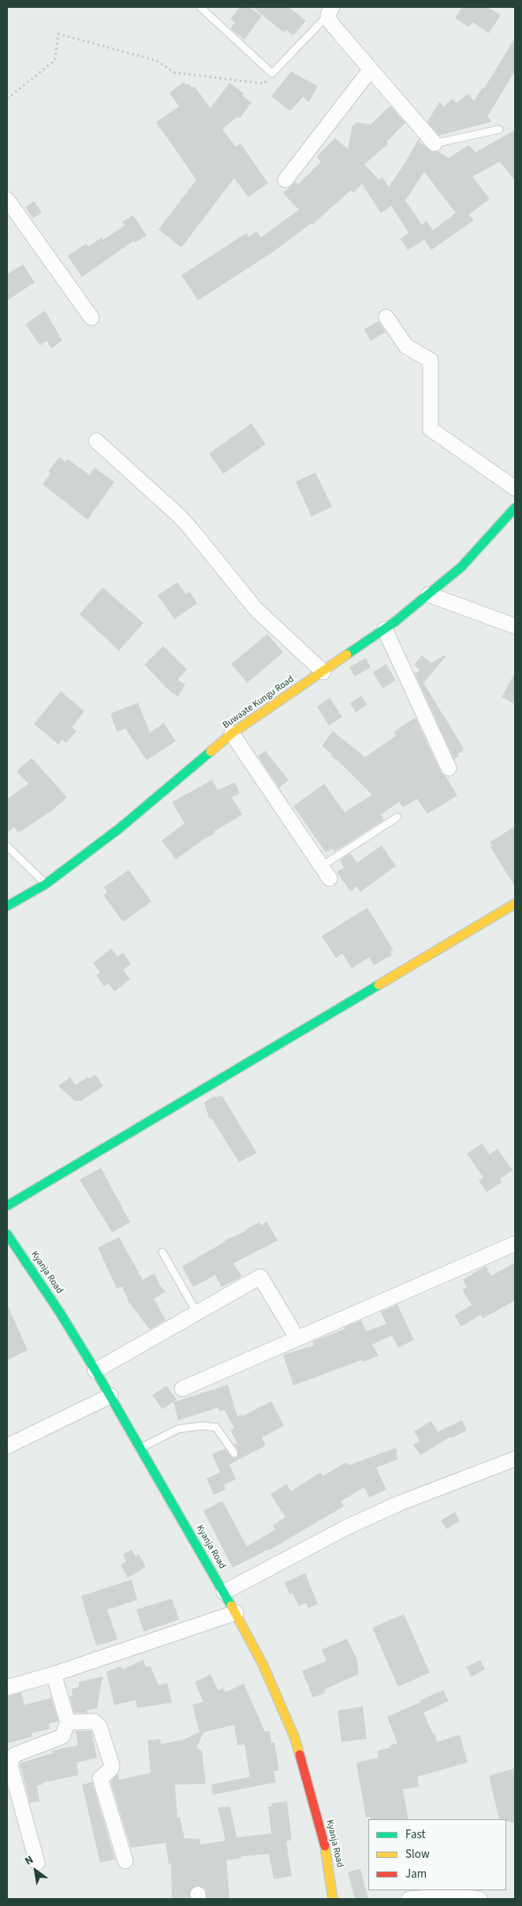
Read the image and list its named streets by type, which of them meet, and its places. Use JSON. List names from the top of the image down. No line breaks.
{"streets":{"street":["Buwaate Kungu Road","Kyanja Road"]},"legend":["Fast","Slow","Jam"],"north":"top left"}
